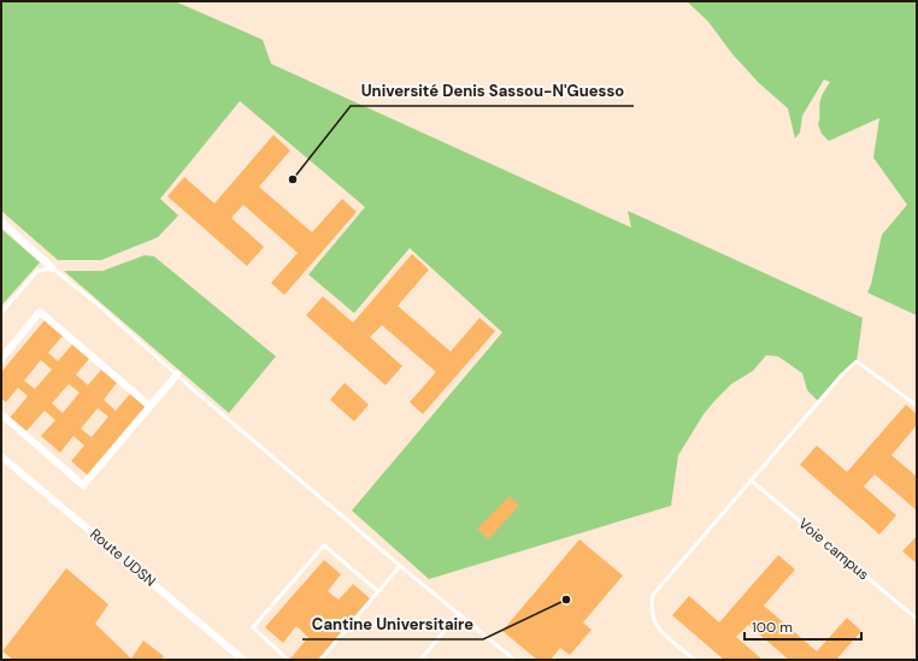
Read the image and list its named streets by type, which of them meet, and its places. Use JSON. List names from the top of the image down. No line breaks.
{"streets":{"street":["Route UDSN"],"lane":["Voie campus"]},"places":["Université Denis Sassou-N'Guesso","Cantine Universitaire"],"scale_bar":"100 m"}
